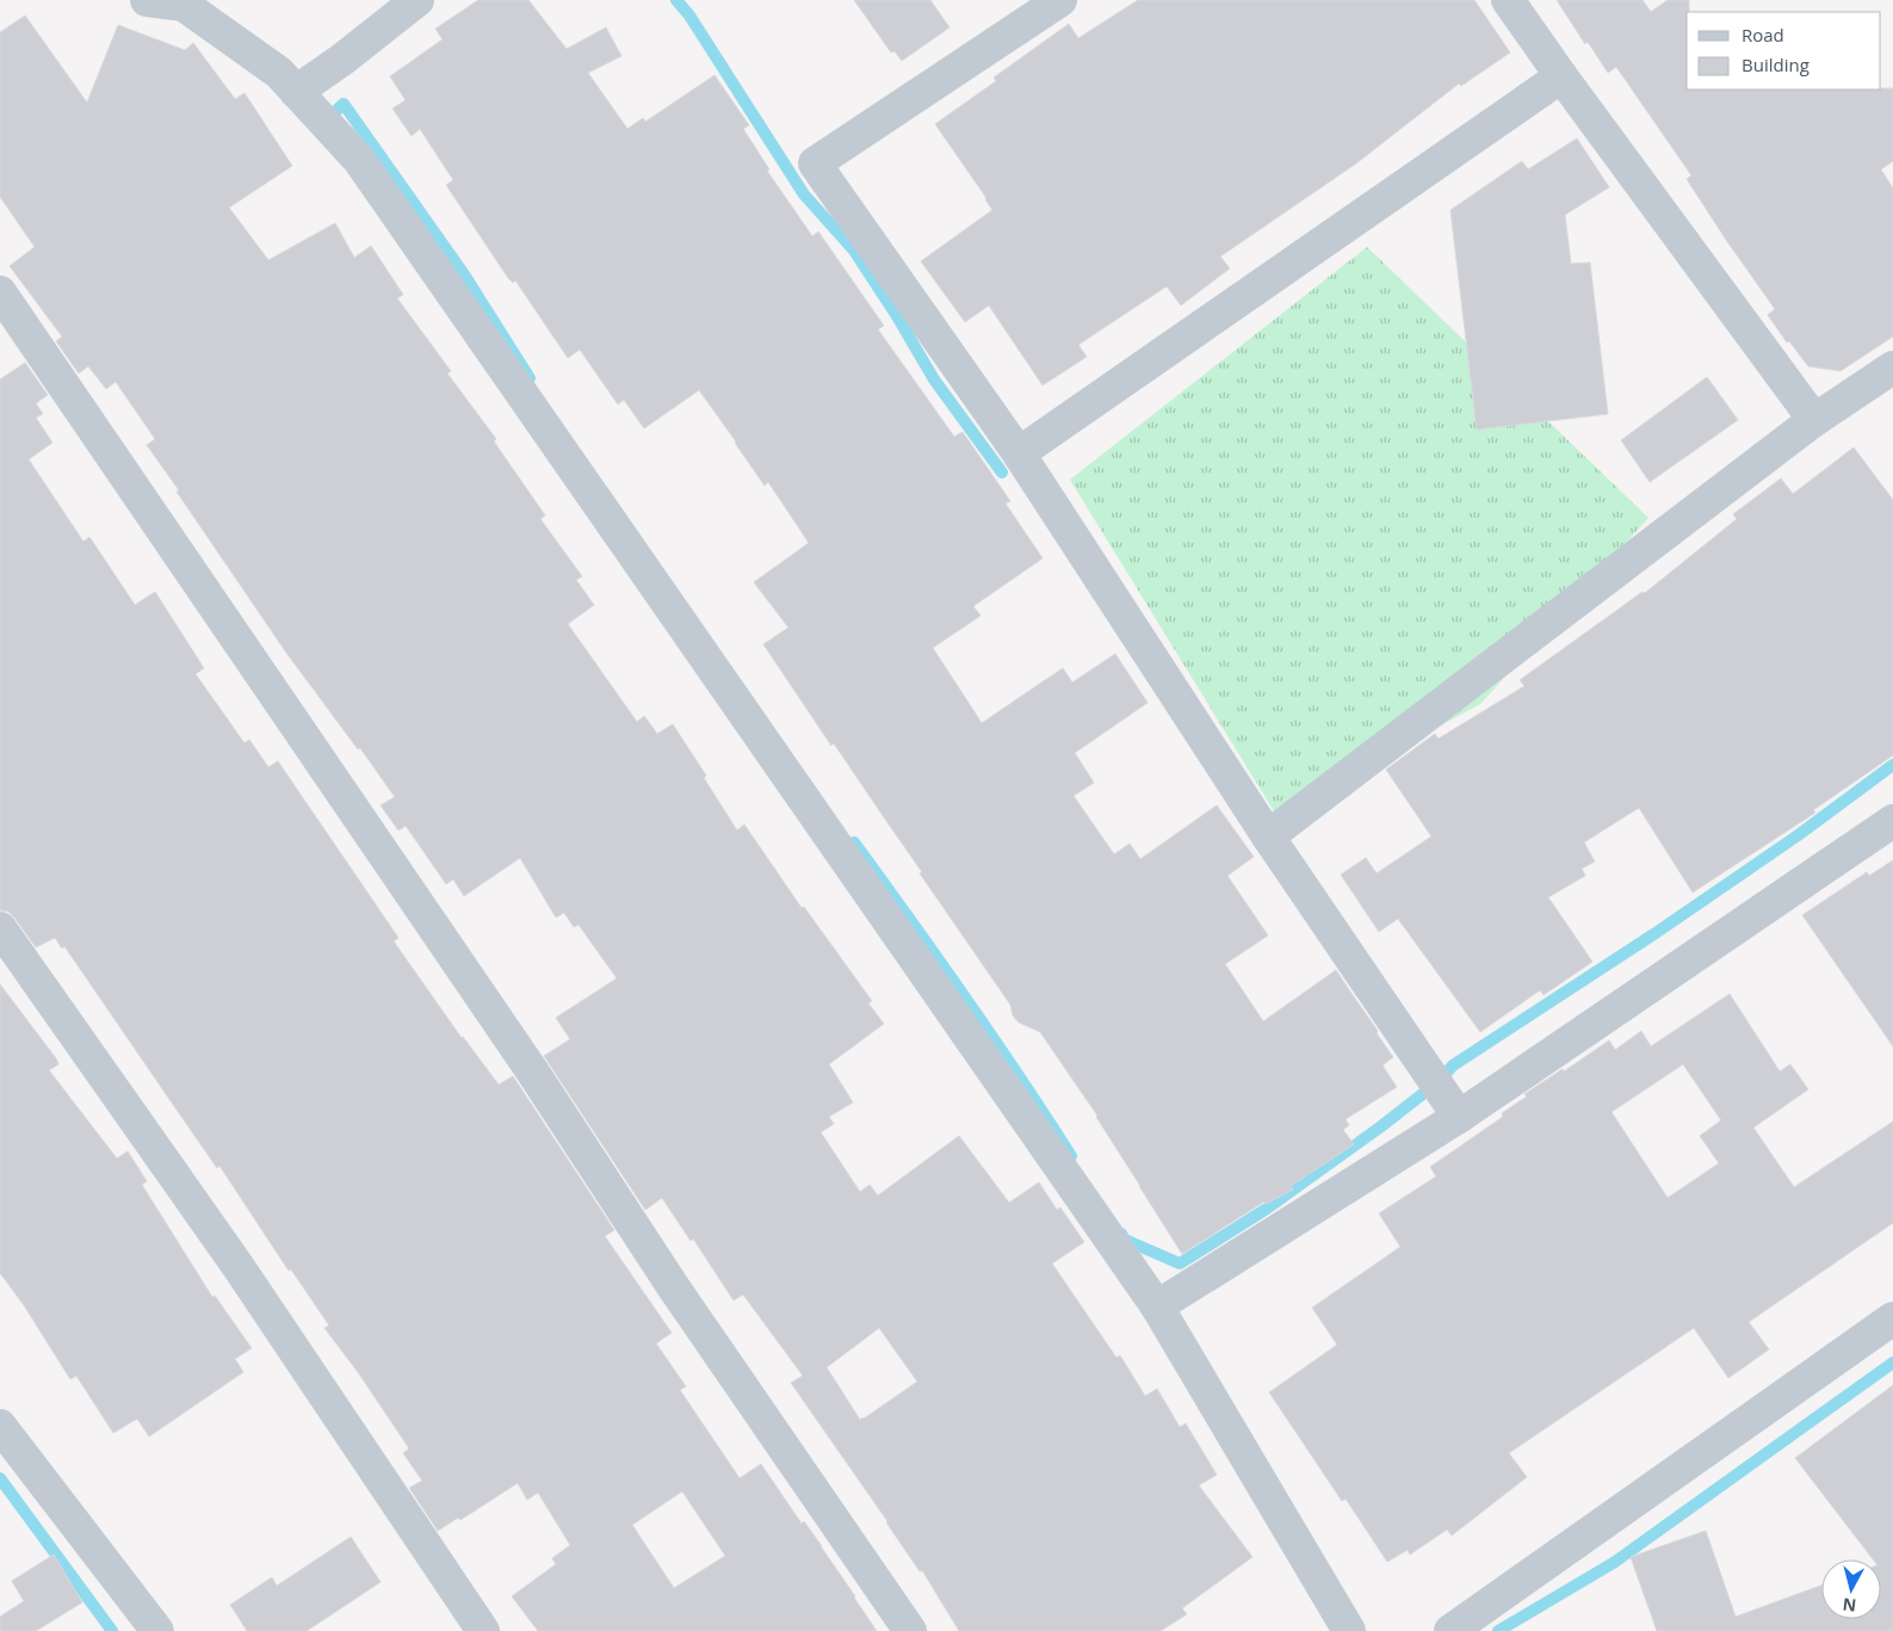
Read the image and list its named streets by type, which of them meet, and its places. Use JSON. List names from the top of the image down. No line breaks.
{"legend":["Road","Building"],"north":"bottom"}
